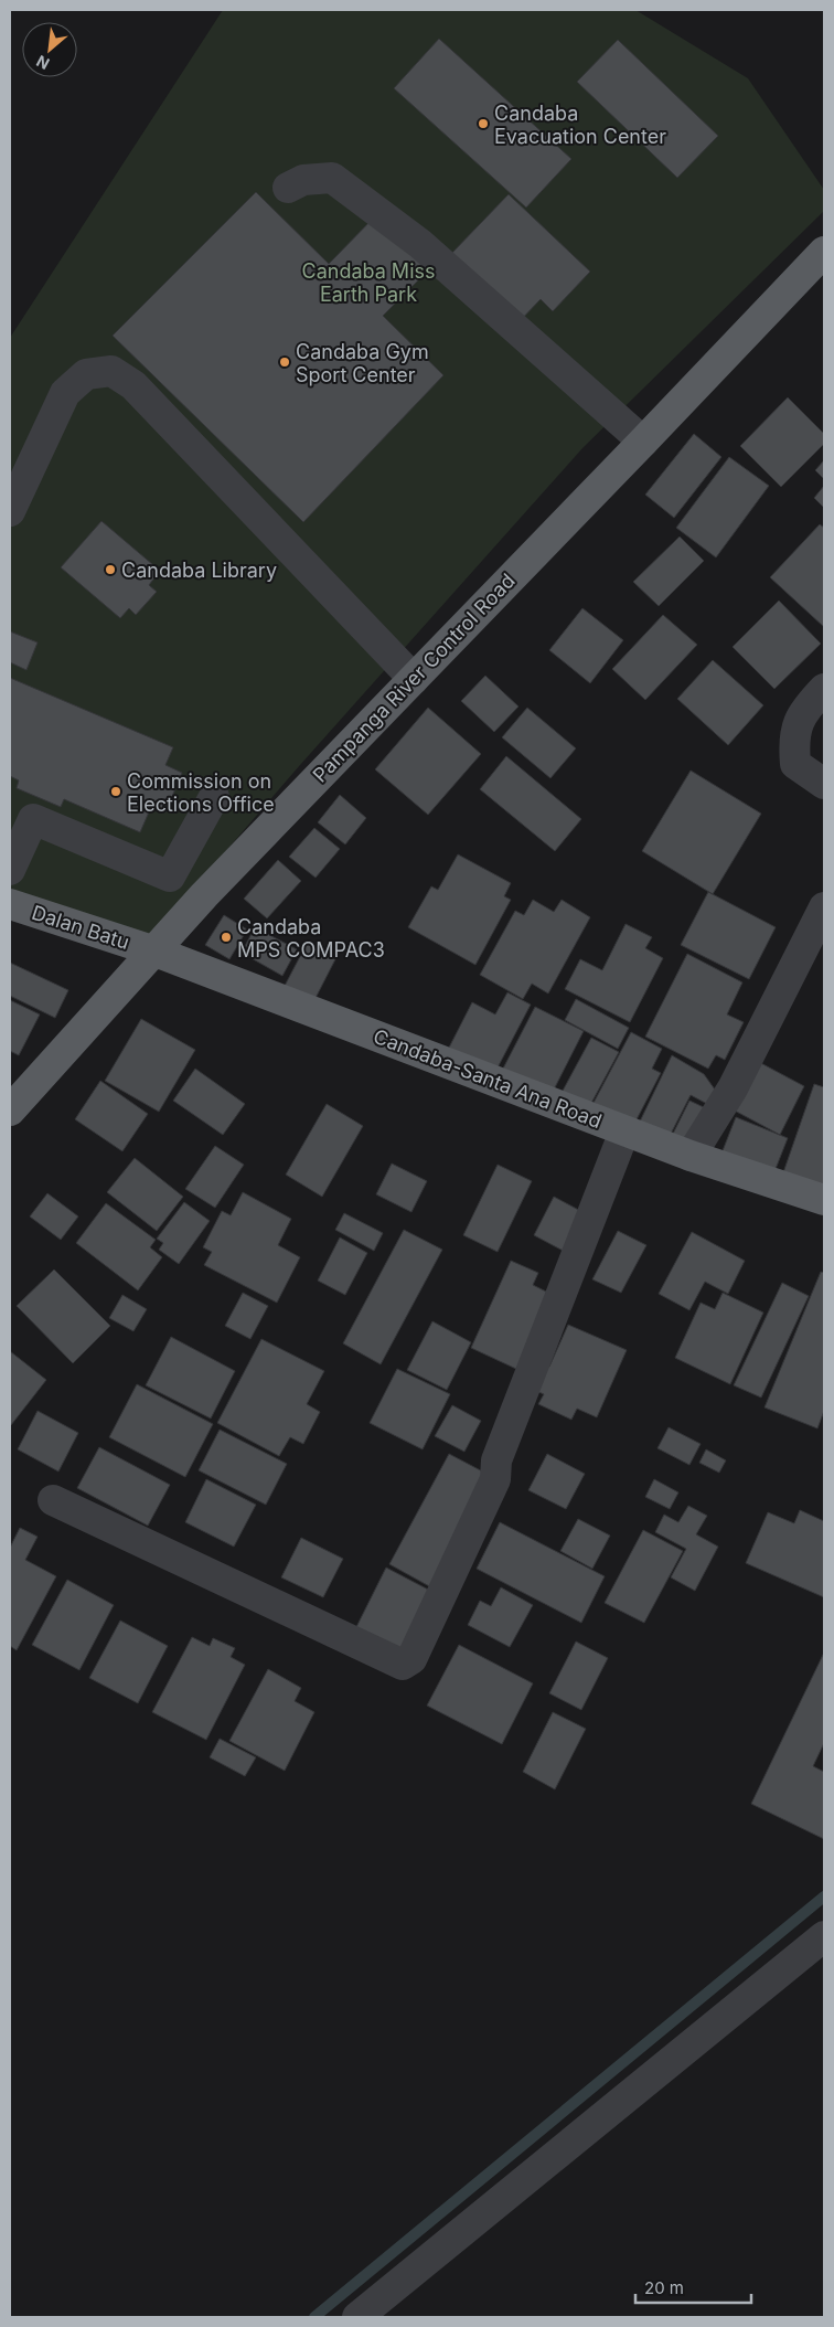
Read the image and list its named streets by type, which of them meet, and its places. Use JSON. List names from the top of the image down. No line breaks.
{"streets":{"main road":["Pampanga River Control Road","Dalan Batu","Candaba-Santa Ana Road"]},"crossings":[["Pampanga River Control Road","Dalan Batu"],["Pampanga River Control Road","Candaba-Santa Ana Road"],["Dalan Batu","Candaba-Santa Ana Road"]],"parks":["Candaba Miss Earth Park"],"places":["Candaba Evacuation Center","Candaba Gym Sport Center","Candaba Library","Commission on Elections Office","Candaba MPS COMPAC3"],"scale_bar":"20 m","north":"bottom left"}
